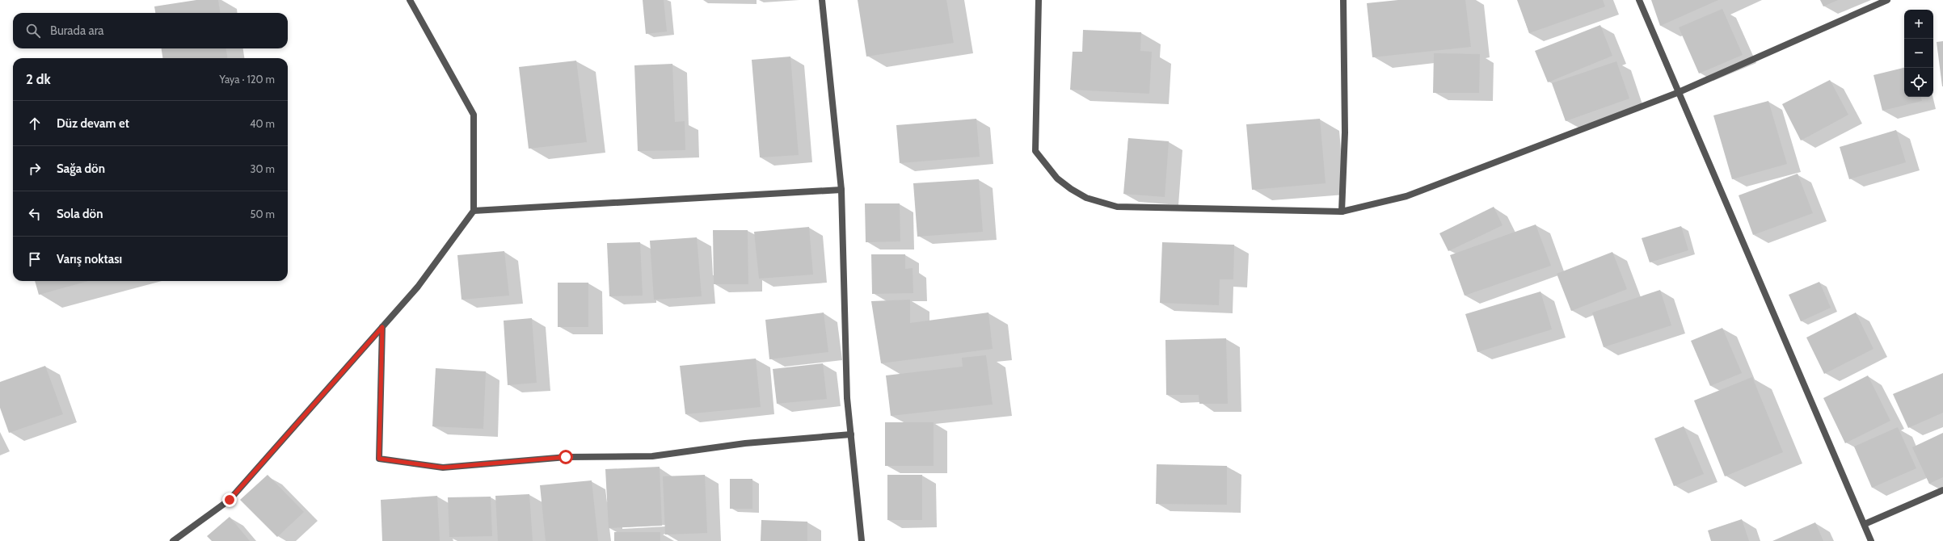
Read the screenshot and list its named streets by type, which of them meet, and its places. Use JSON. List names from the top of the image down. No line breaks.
{"page":{"map_buttons":["+","−"],"search":"Burada ara","heading":["2 dk","Yaya · 120 m"],"list":[["Düz devam et","40 m"],["Sağa dön","30 m"],["Sola dön","50 m"],"Varış noktası"]}}
